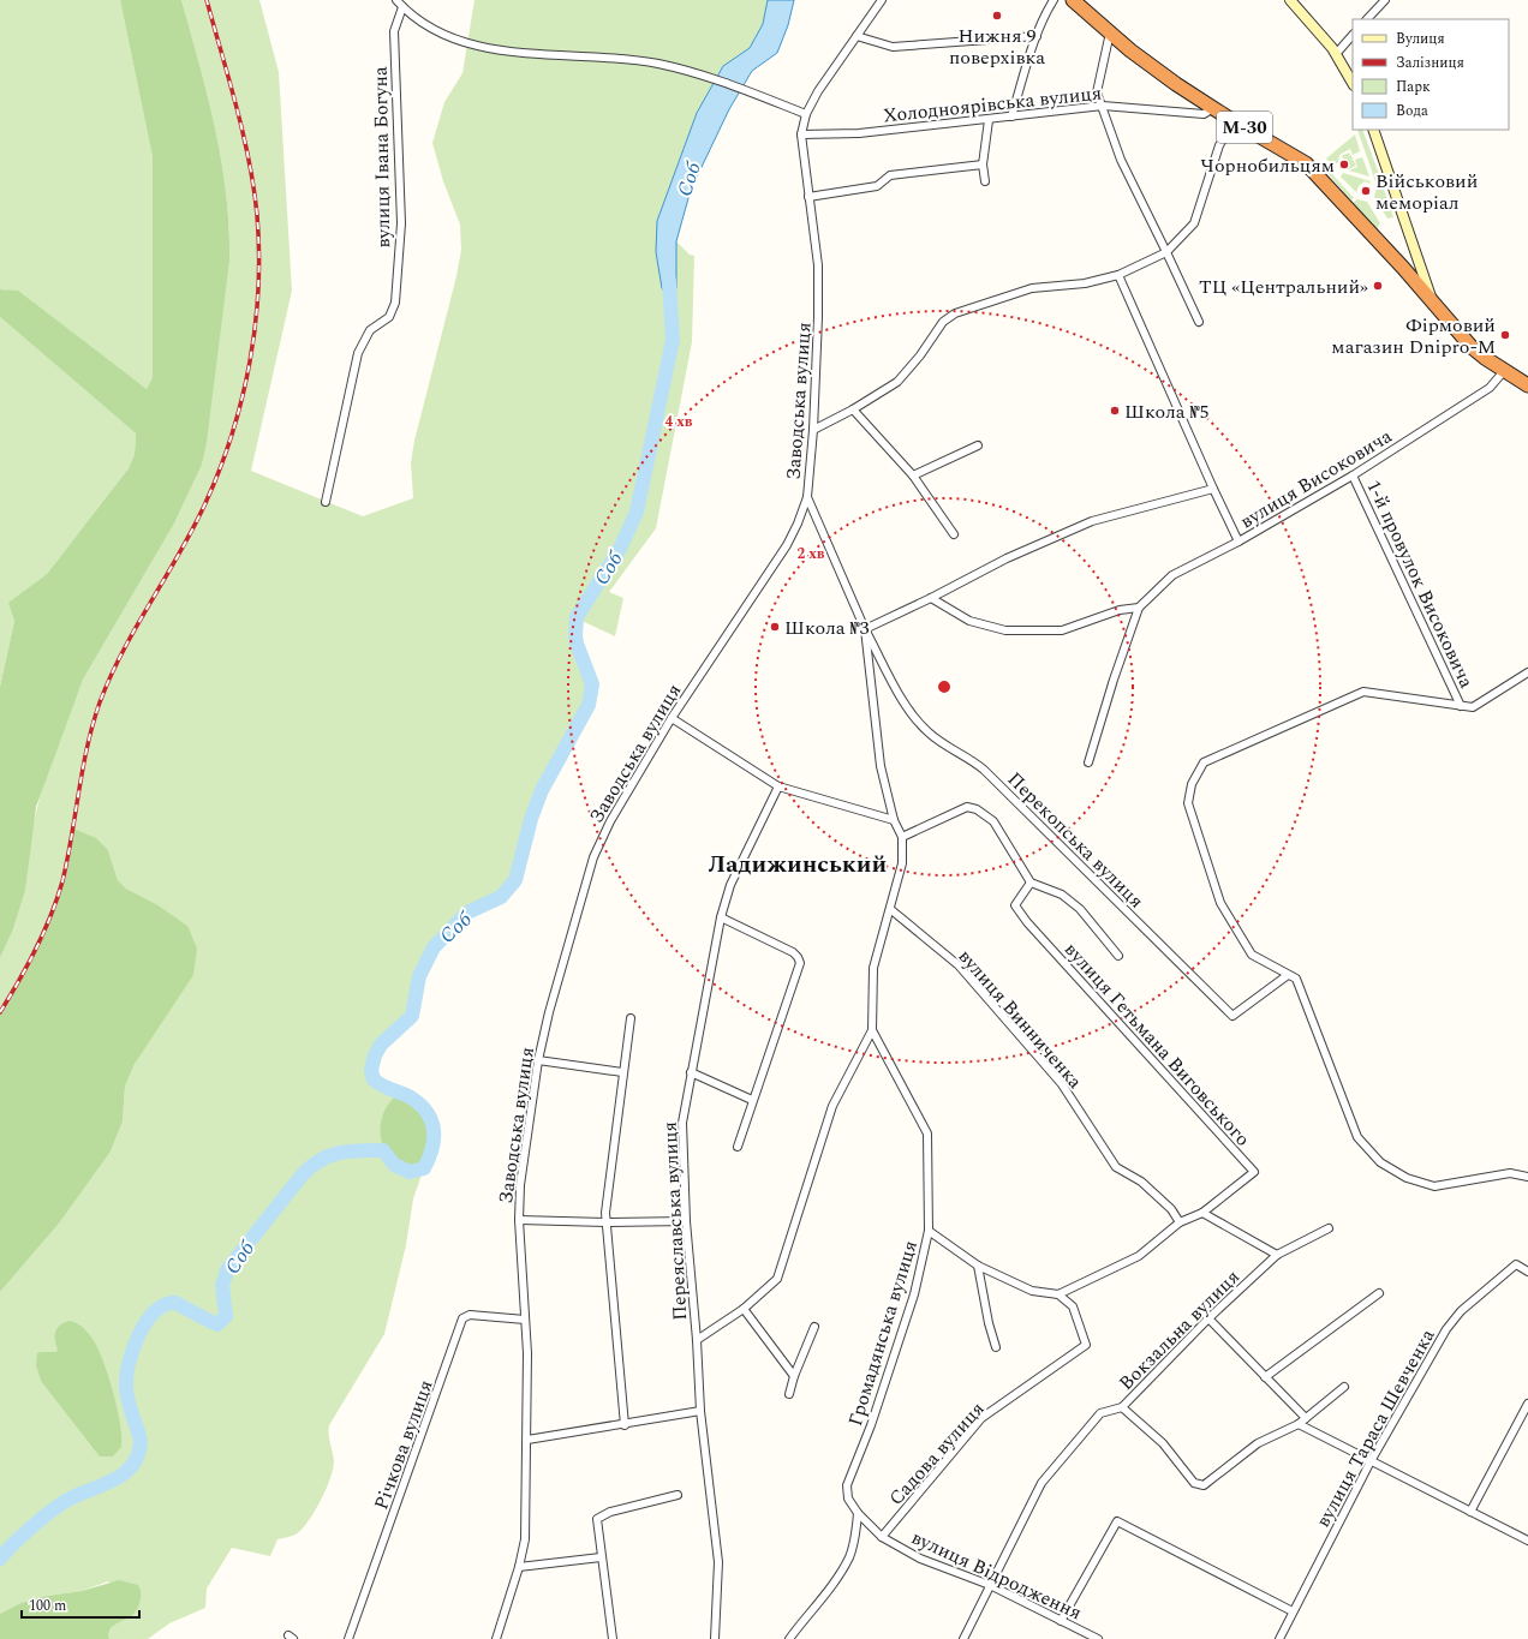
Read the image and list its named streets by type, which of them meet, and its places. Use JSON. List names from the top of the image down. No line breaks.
{"streets":{"highway":["М-30"],"street":["Холодноярівська вулиця","вулиця Івана Богуна","Заводська вулиця","вулиця Високовича","1-й провулок Високовича","Перекопська вулиця","вулиця Винниченка","вулиця Гетьмана Виговського","Переяславська вулиця","Вокзальна вулиця","Громадянська вулиця","вулиця Тараса Шевченка","Річкова вулиця","Садова вулиця","вулиця Відродження"]},"crossings":[["Холодноярівська вулиця","М-30"],["Холодноярівська вулиця","Заводська вулиця"],["М-30","вулиця Високовича"],["Заводська вулиця","Громадянська вулиця"],["Заводська вулиця","Річкова вулиця"],["вулиця Високовича","1-й провулок Високовича"],["Перекопська вулиця","Громадянська вулиця"],["вулиця Винниченка","Громадянська вулиця"],["Вокзальна вулиця","вулиця Відродження"],["Громадянська вулиця","Садова вулиця"],["Громадянська вулиця","вулиця Відродження"],["Садова вулиця","вулиця Відродження"]],"districts":["Ладижинський"],"water":["Соб"],"places":["Нижня 9 поверхівка","Чорнобильцям","Військовий меморіал","ТЦ «Центральний»","Фірмовий магазин Dnipro-M","Школа №5","Школа №3"],"legend":["Вулиця","Залізниця","Парк","Вода"],"scale_bar":"100 m","rings":["4 хв","2 хв"]}
